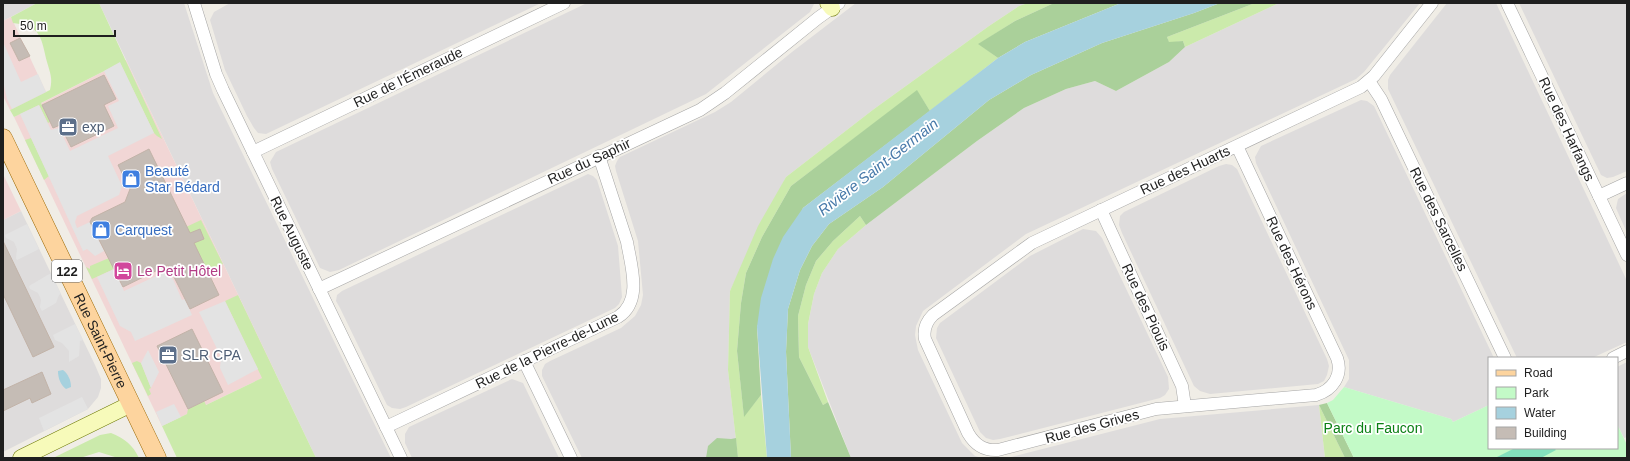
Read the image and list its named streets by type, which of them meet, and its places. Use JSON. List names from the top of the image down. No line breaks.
{"streets":{"main road":["122","Rue Saint-Pierre"],"street":["Rue de l'Émeraude","Rue des Harfangs","Rue du Saphir","Rue des Huarts","Rue des Sarcelles","Rue Auguste","Rue des Hérons","Rue des Piouis","Rue de la Pierre-de-Lune","Rue des Grives"]},"crossings":[["Rue de l'Émeraude","Rue Auguste"],["Rue du Saphir","Rue Auguste"],["Rue du Saphir","Rue de la Pierre-de-Lune"],["Rue des Huarts","Rue des Sarcelles"],["Rue des Huarts","Rue des Hérons"],["Rue des Huarts","Rue des Piouis"],["Rue des Huarts","Rue des Grives"],["Rue Auguste","Rue de la Pierre-de-Lune"],["Rue des Hérons","Rue des Grives"],["Rue des Piouis","Rue des Grives"]],"water":["Rivière Saint-Germain"],"parks":["Parc du Faucon"],"places":{"office":["exp","SLR CPA"],"shop":["Beauté Star Bédard","Carquest"],"hotel":["Le Petit Hôtel"]},"legend":["Road","Park","Water","Building"],"scale_bar":"50 m"}
